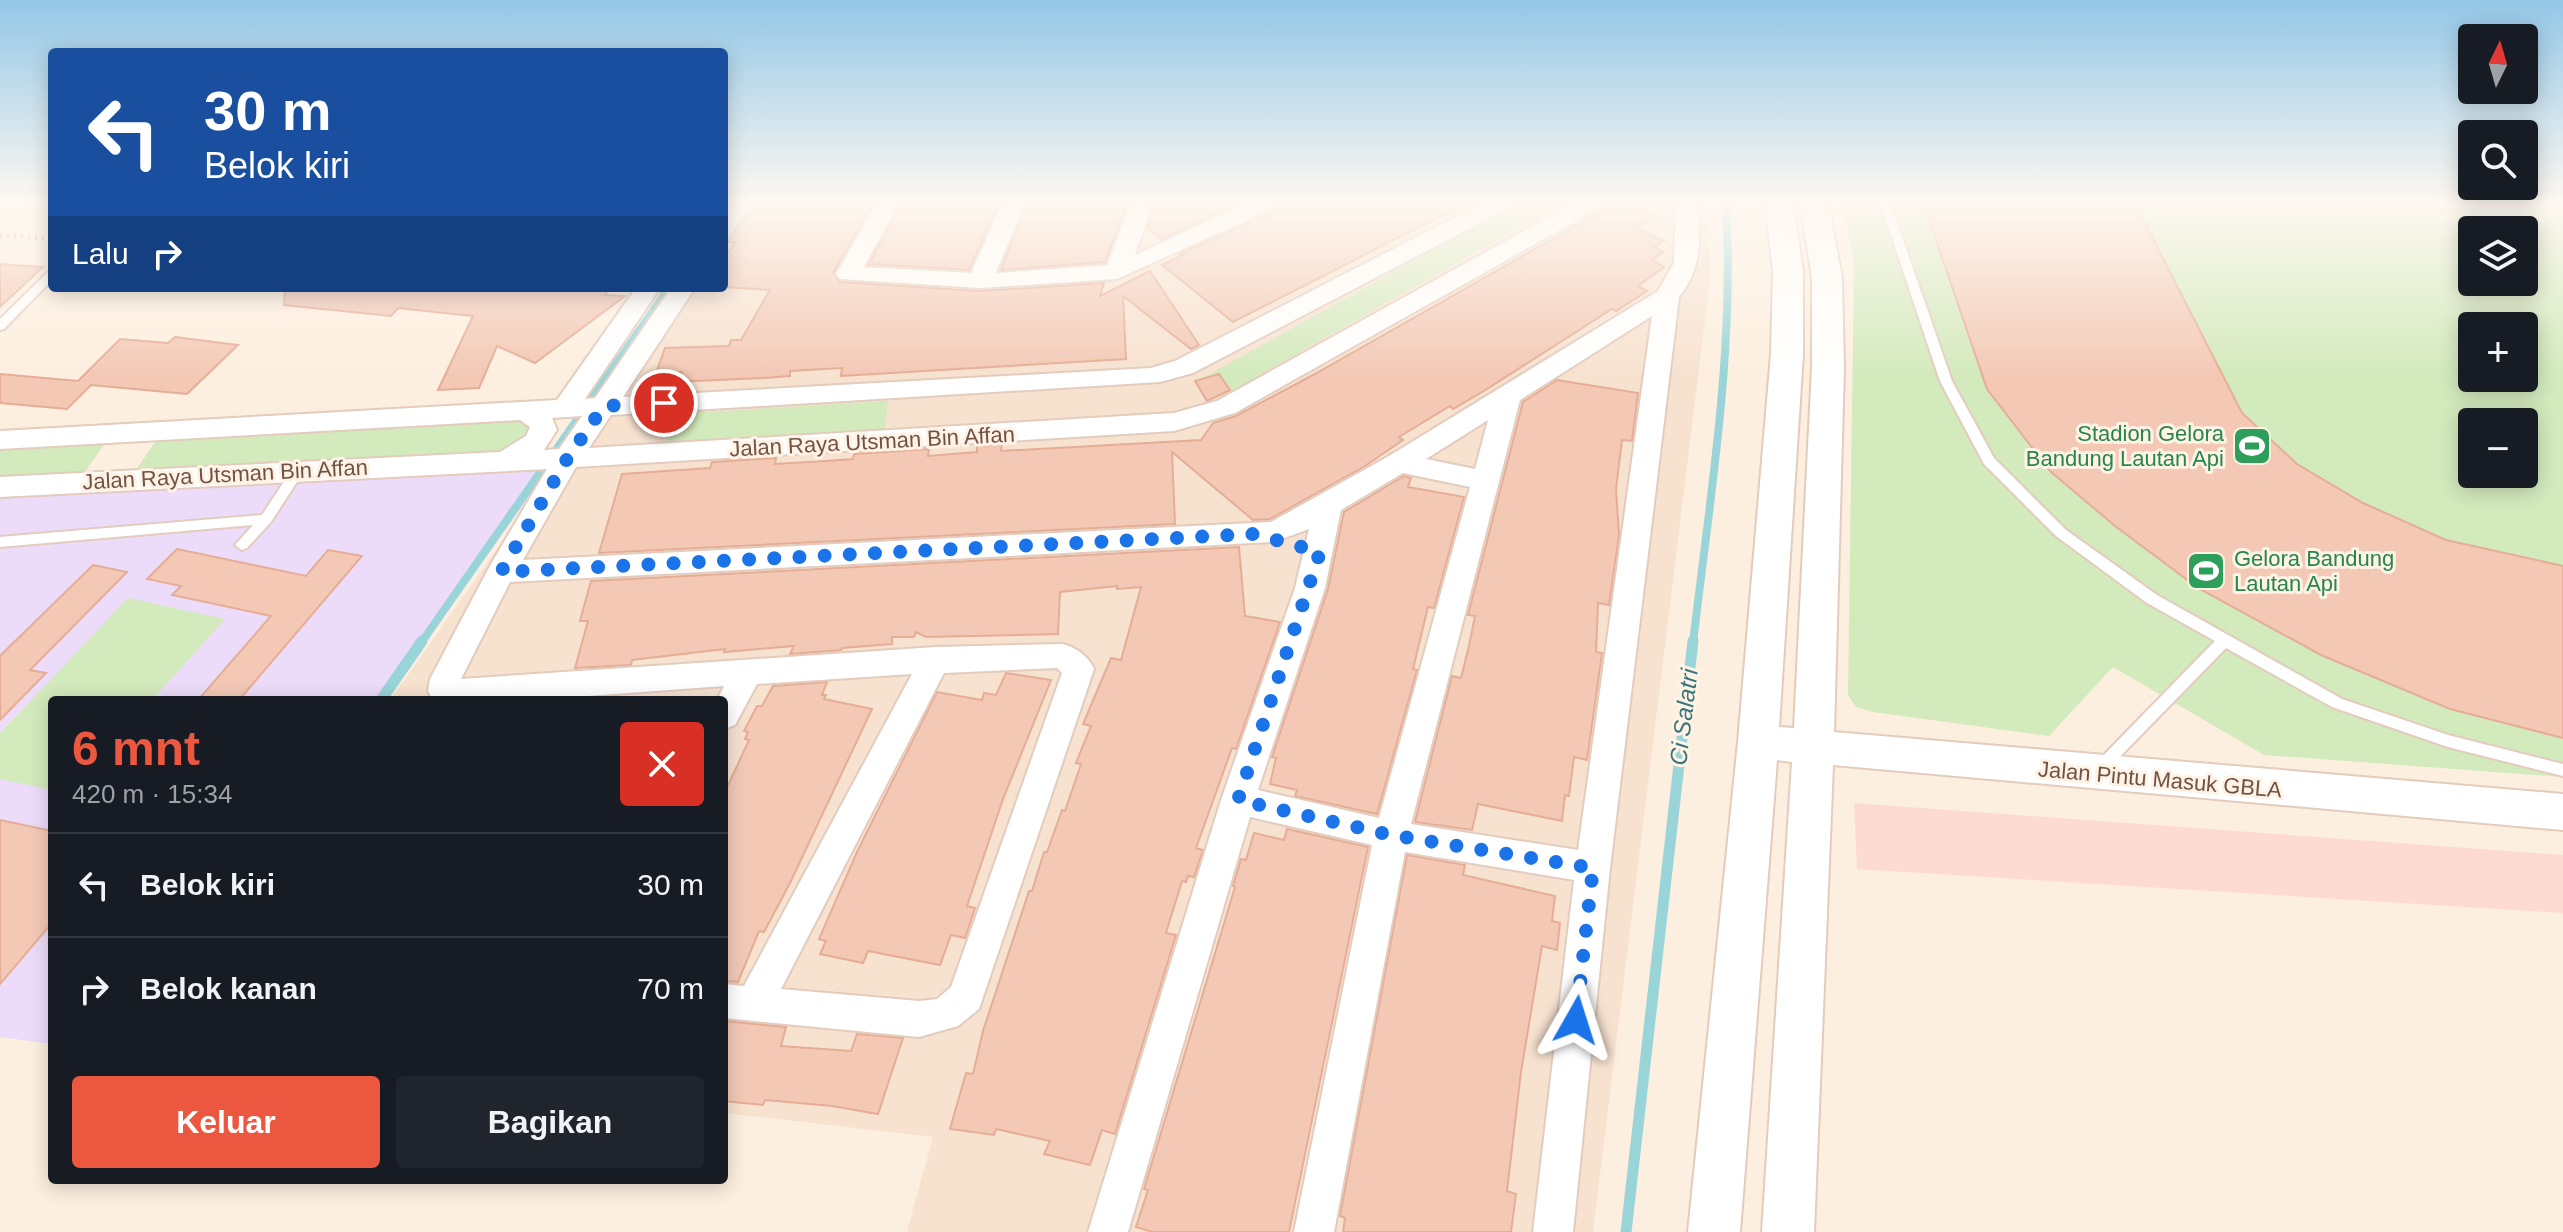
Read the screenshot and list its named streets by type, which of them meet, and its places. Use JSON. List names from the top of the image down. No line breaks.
{"streets":{"street":["Jalan Raya Utsman Bin Affan","Jalan Pintu Masuk GBLA"]},"water":["Ci Salatri"],"places":{"sports":["Stadion Gelora Bandung Lautan Api","Gelora Bandung Lautan Api"]},"north":"top","page":{"map_buttons":["+","−"],"turn":["30 m","Belok kiri"],"then":"Lalu","heading":["6 mnt","420 m · 15:34"],"list":[{"name":"Belok kiri","value":"30 m"},{"name":"Belok kanan","value":"70 m"}],"buttons":["Keluar","Bagikan"]}}
